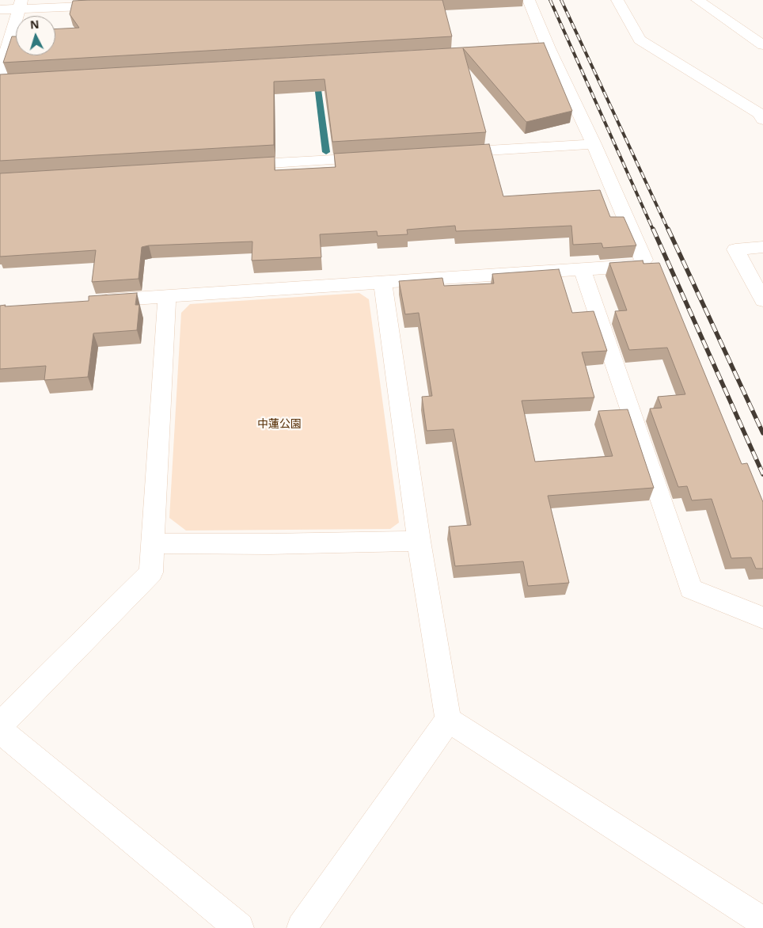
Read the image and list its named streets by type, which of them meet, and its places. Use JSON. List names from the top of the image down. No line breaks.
{"parks":["中蓮公園"],"north":"top"}
